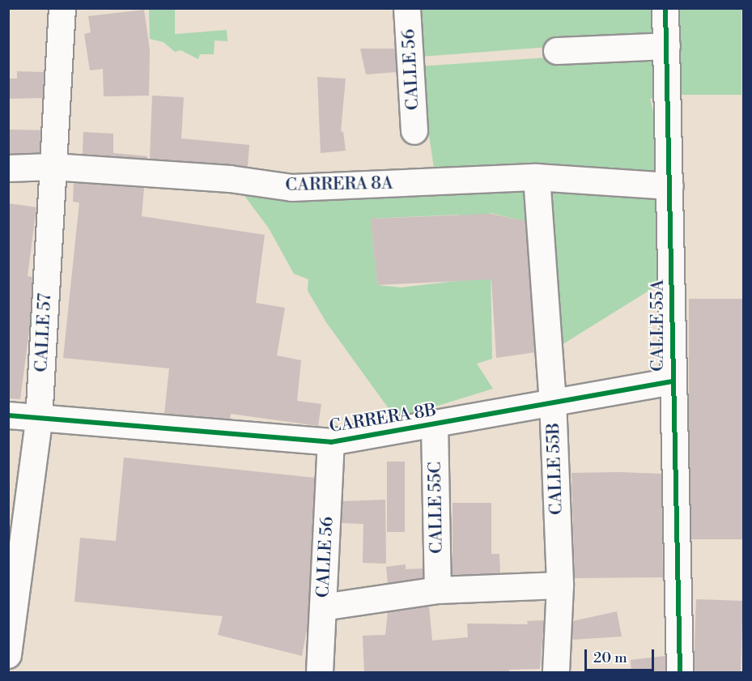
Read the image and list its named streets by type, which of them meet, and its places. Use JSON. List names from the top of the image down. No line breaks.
{"streets":{"street":["CALLE 56","CARRERA 8A","CALLE 55A","CALLE 57","CARRERA 8B","CALLE 55B","CALLE 55C"]},"crossings":[["CALLE 56","CARRERA 8B"],["CARRERA 8A","CALLE 55A"],["CARRERA 8A","CALLE 57"],["CARRERA 8A","CALLE 55B"],["CALLE 55A","CARRERA 8B"],["CALLE 57","CARRERA 8B"],["CARRERA 8B","CALLE 55B"],["CARRERA 8B","CALLE 55C"]],"scale_bar":"20 m"}
